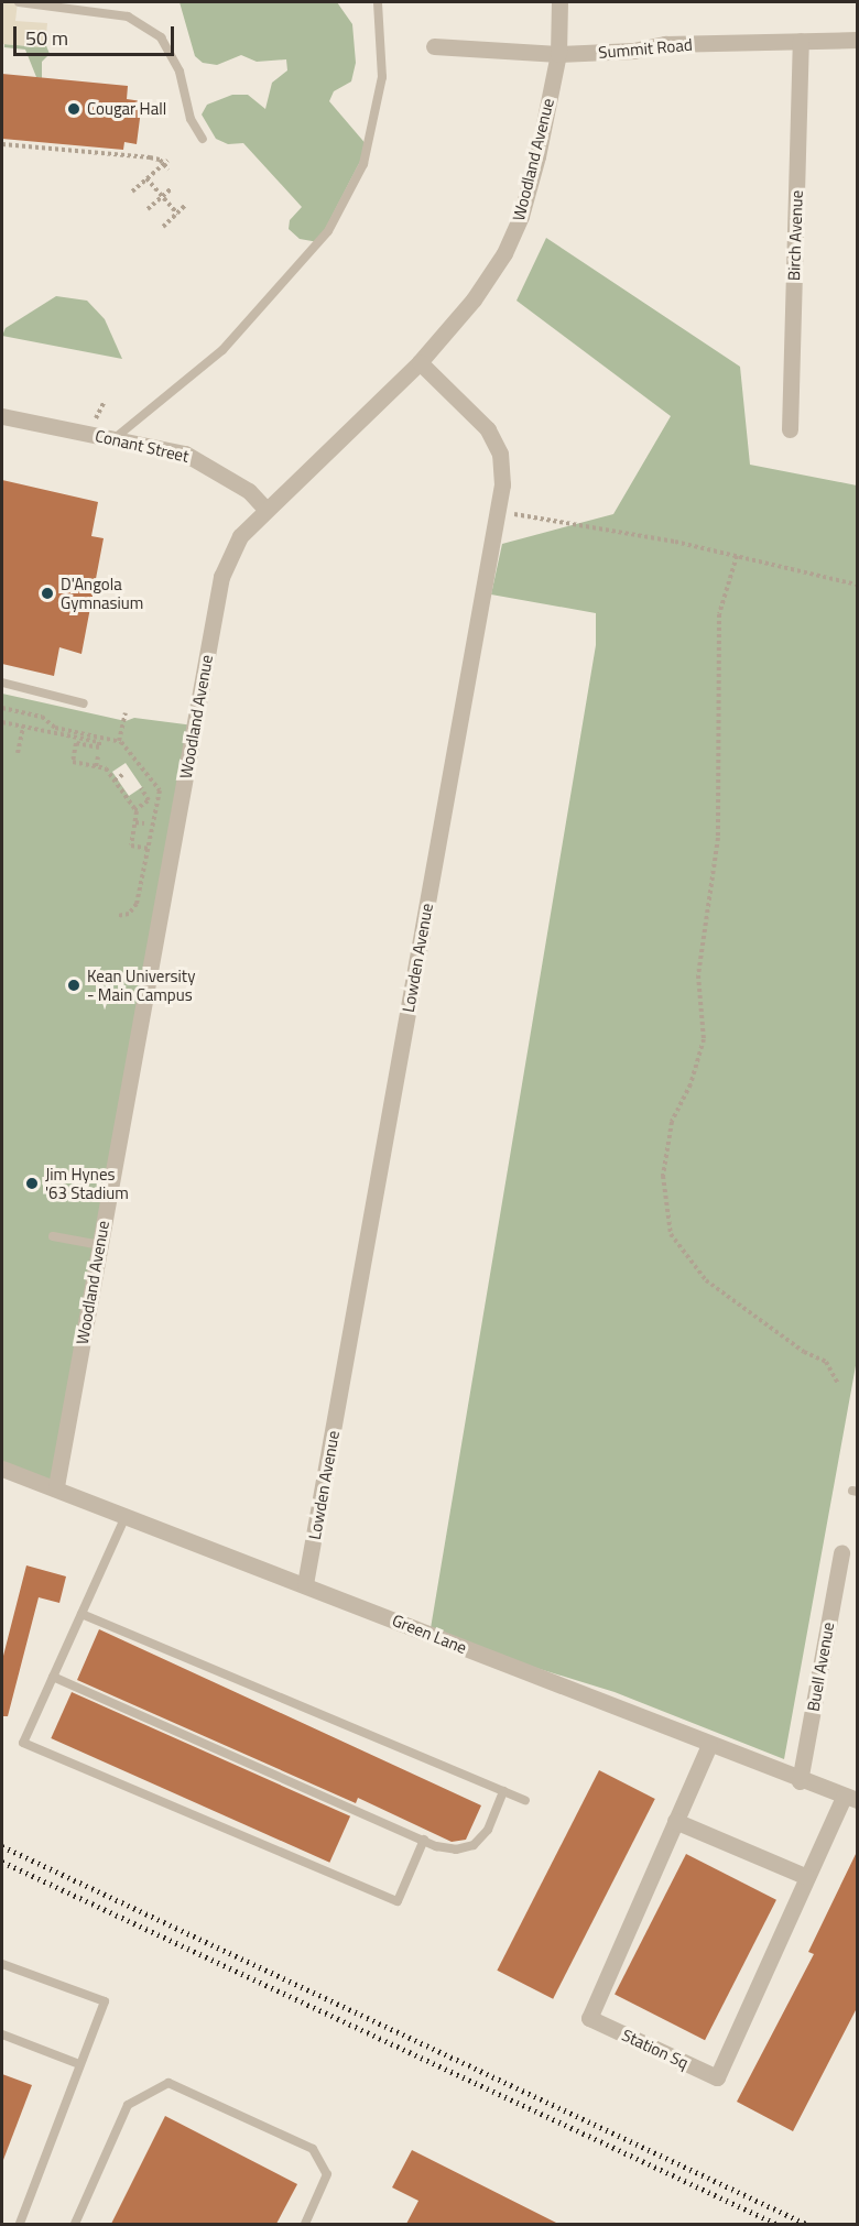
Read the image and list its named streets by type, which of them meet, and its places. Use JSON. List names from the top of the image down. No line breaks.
{"streets":{"street":["Summit Road","Woodland Avenue","Birch Avenue","Conant Street","Lowden Avenue","Green Lane","Buell Avenue","Station Sq"]},"crossings":[["Summit Road","Woodland Avenue"],["Summit Road","Birch Avenue"],["Woodland Avenue","Conant Street"],["Woodland Avenue","Lowden Avenue"],["Woodland Avenue","Green Lane"],["Lowden Avenue","Green Lane"],["Green Lane","Buell Avenue"],["Green Lane","Station Sq"]],"places":["Cougar Hall","D'Angola Gymnasium","Kean University - Main Campus","Jim Hynes '63 Stadium"],"scale_bar":"50 m"}
